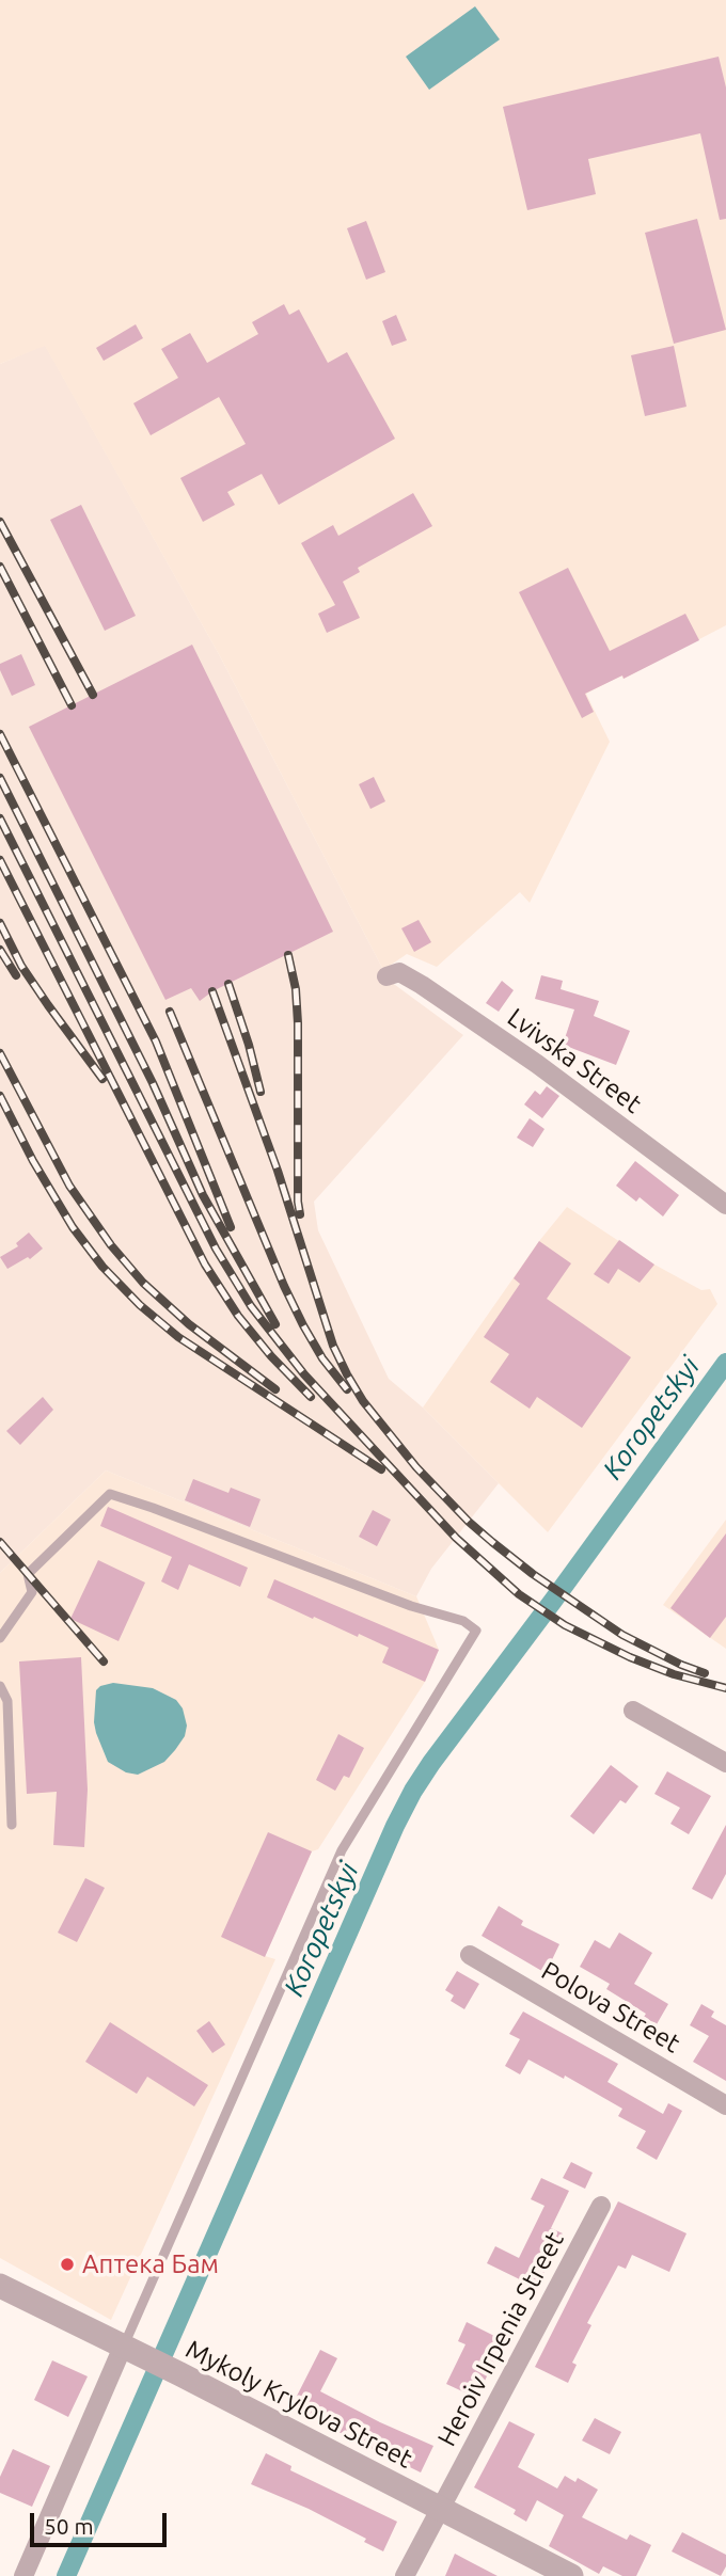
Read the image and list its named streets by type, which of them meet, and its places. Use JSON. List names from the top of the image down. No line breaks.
{"streets":{"street":["Lvivska Street","Polova Street","Heroiv Irpenia Street","Mykoly Krylova Street"]},"crossings":[["Heroiv Irpenia Street","Mykoly Krylova Street"]],"water":["Koropetskyi"],"places":["Аптека Бам"],"scale_bar":"50 m"}
